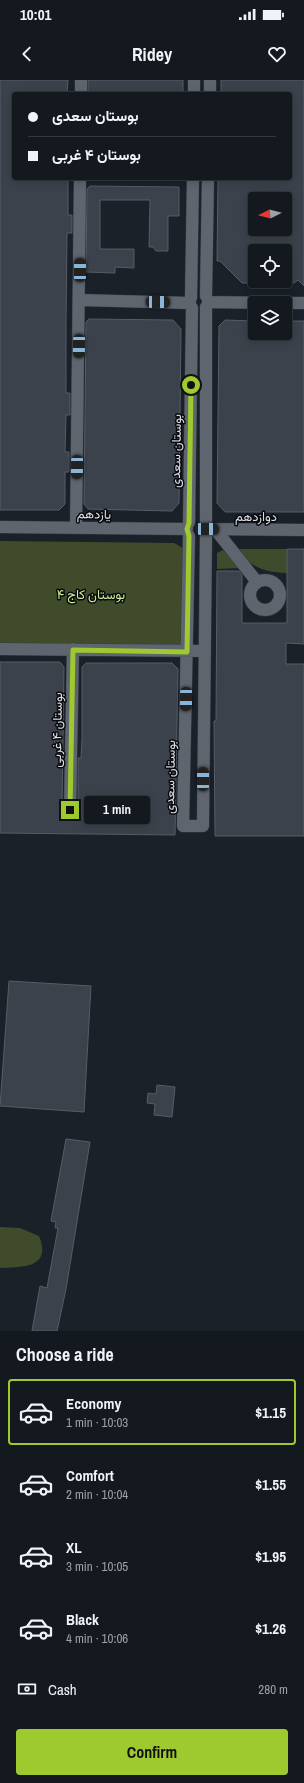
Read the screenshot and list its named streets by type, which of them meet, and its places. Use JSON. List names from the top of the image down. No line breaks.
{"streets":{"street":["بوستان سعدی","یازدهم","دوازدهم","بوستان ۴ غربی"]},"crossings":[["بوستان سعدی","یازدهم"],["بوستان سعدی","دوازدهم"]],"parks":["بوستان کاج ۴"],"north":"left","page":{"status":"10:01","header":"Ridey","banner":["بوستان سعدی","بوستان ۴ غربی"],"bubble":"1 min","heading":"Choose a ride","list":[{"name":"Economy","note":"1 min · 10:03","value":"$1.15"},{"name":"Comfort","note":"2 min · 10:04","value":"$1.55"},{"name":"XL","note":"3 min · 10:05","value":"$1.95"},{"name":"Black","note":"4 min · 10:06","value":"$1.26"}],"pay":["Cash","280 m"],"buttons":"Confirm"}}
